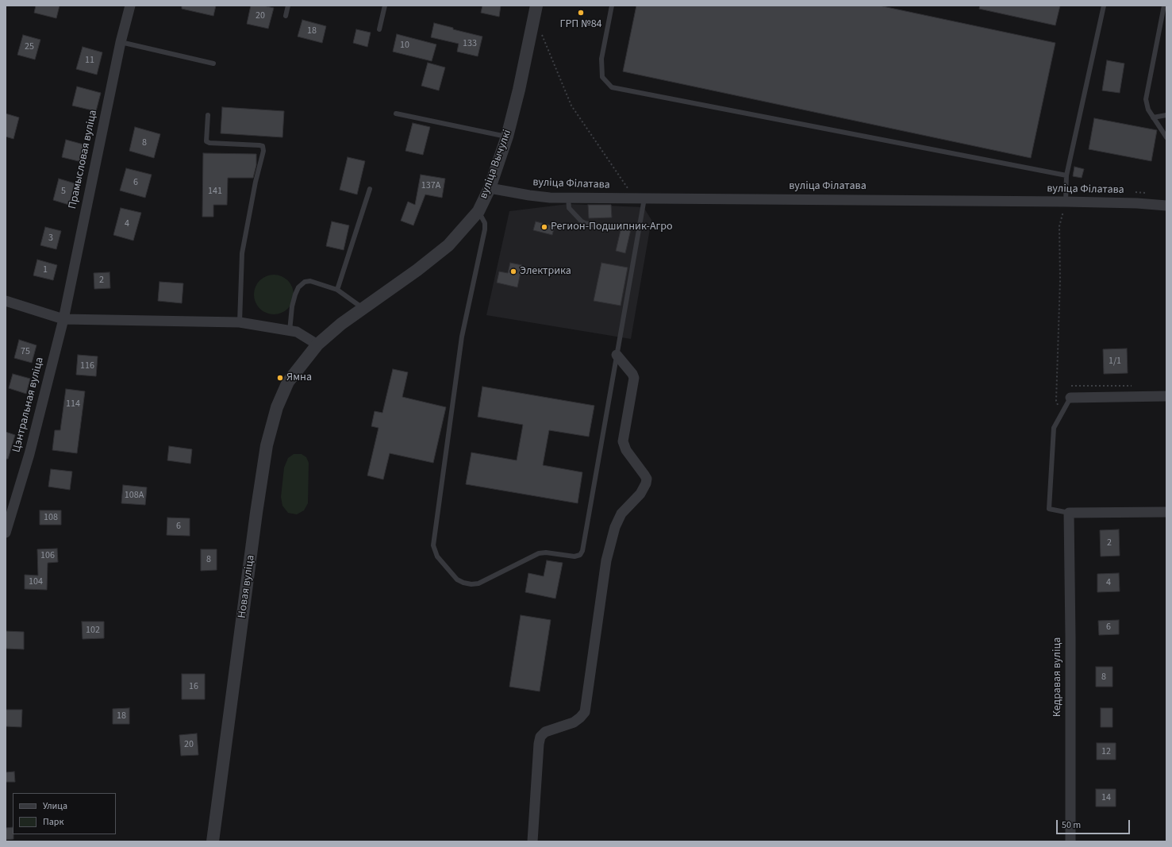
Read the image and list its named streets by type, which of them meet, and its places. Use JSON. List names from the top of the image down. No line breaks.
{"streets":{"street":["Прамысловая вуліца","вуліца Вычулкі","вуліца Філатава","Цэнтральная вуліца","Новая вуліца","Кедравая вуліца"]},"crossings":[["Прамысловая вуліца","Цэнтральная вуліца"],["вуліца Вычулкі","вуліца Філатава"],["вуліца Вычулкі","Новая вуліца"]],"places":["ГРП №84","Регион-Подшипник-Агро","Электрика","Ямна"],"house_numbers":["20","18","133","10","25","11","8","6","137А","5","141","4","3","1","2","75","1/1","116","114","108А","108","6","2","106","8","104","4","6","102","8","16","18","20","12","14"],"legend":["Улица","Парк"],"scale_bar":"50 m"}
